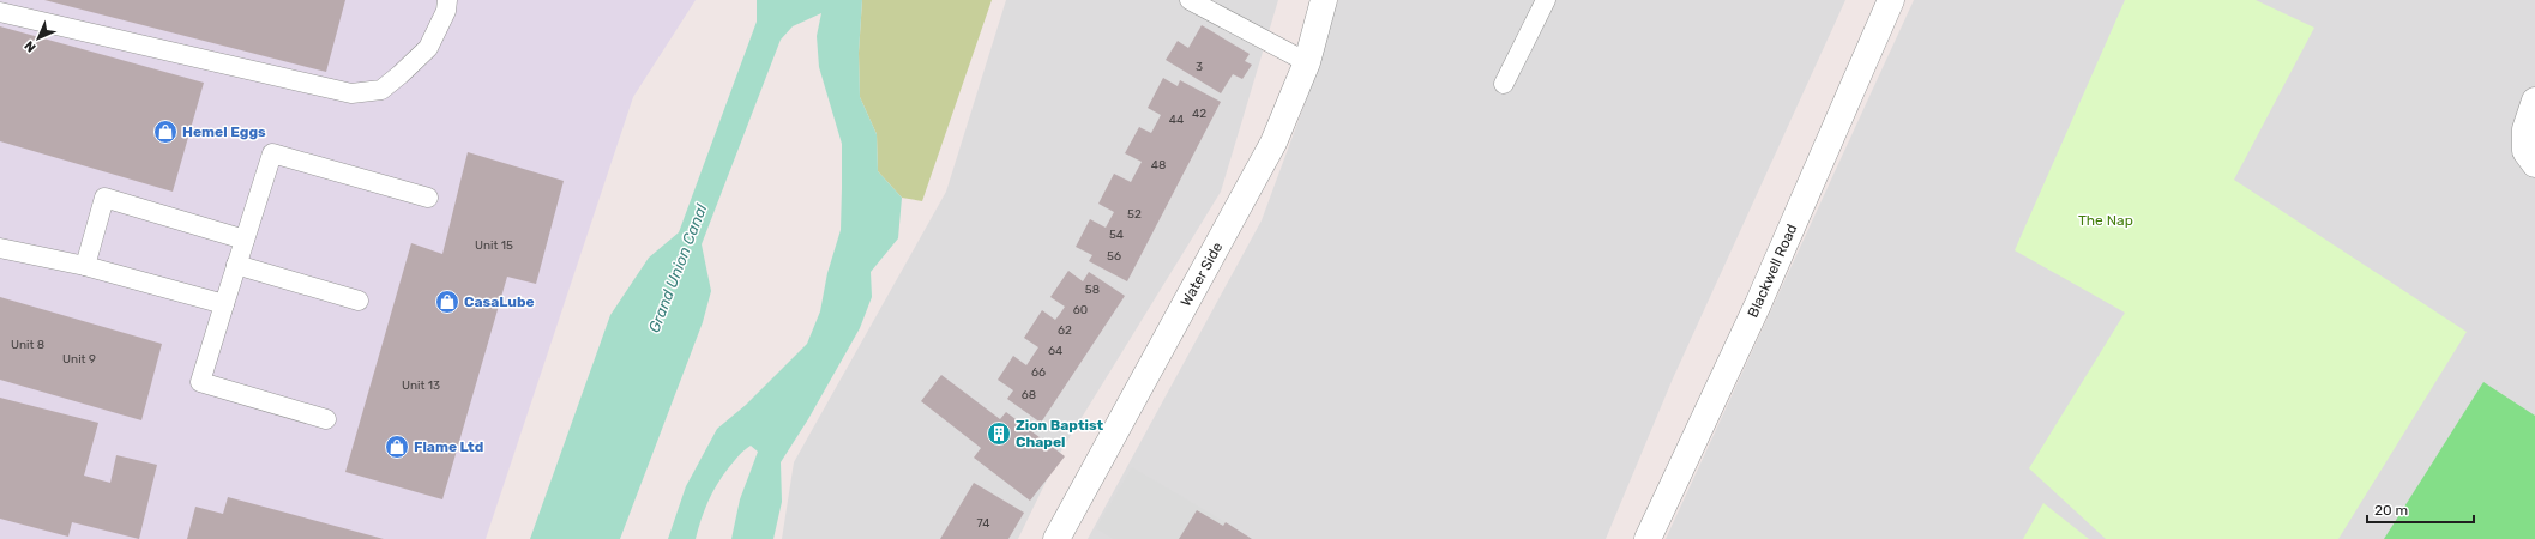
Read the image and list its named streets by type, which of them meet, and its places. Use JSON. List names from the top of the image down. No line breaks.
{"streets":{"street":["Blackwell Road","Water Side"]},"water":["Grand Union Canal"],"parks":["The Nap"],"places":{"shop":["Hemel Eggs","CasaLube","Flame Ltd"],"building":["Zion Baptist Chapel"]},"house_numbers":["3","42","44","48","52","54","Unit 15","56","58","60","62","Unit 8","64","Unit 9","66","Unit 13","68","74"],"scale_bar":"20 m","north":"bottom left"}
